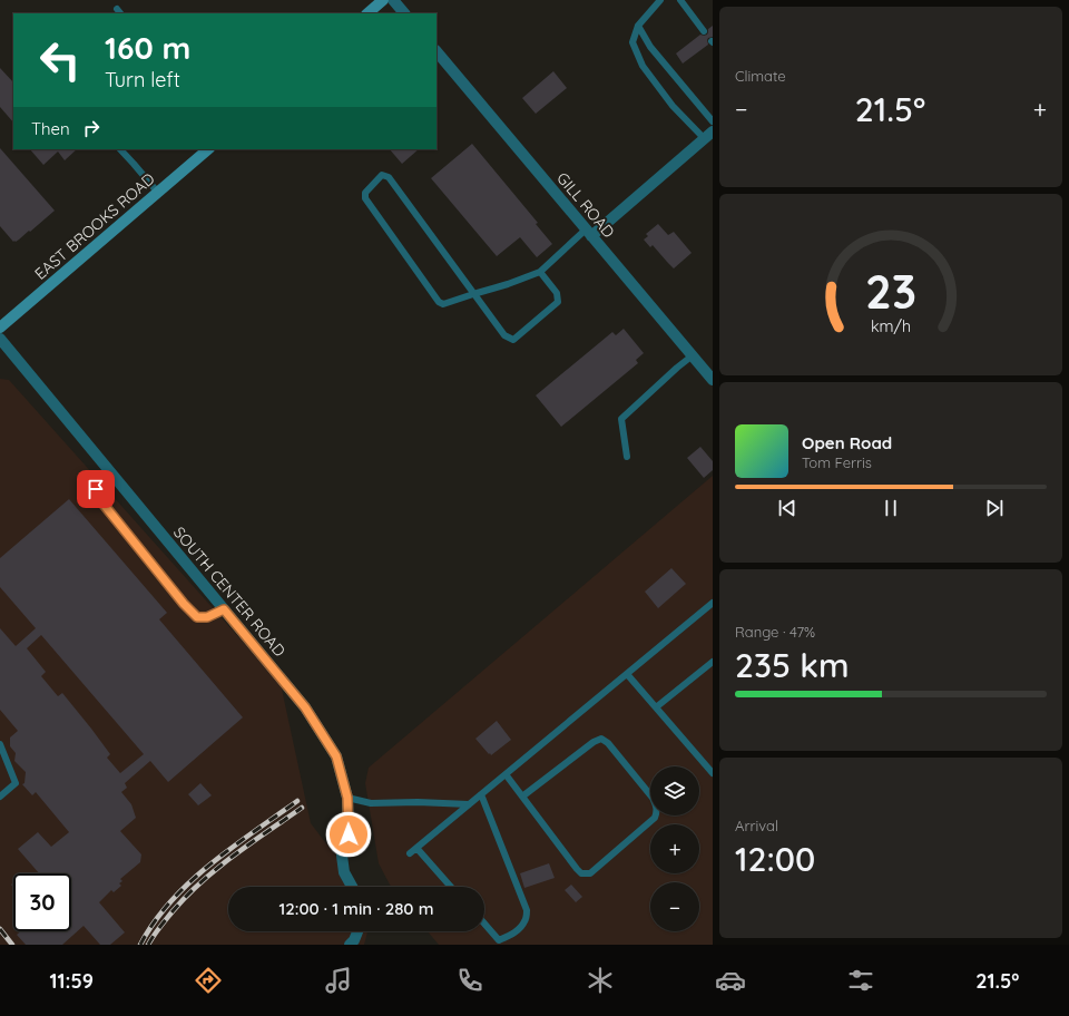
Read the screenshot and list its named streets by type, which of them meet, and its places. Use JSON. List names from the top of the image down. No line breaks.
{"streets":{"main road":["EAST BROOKS ROAD"],"street":["GILL ROAD","SOUTH CENTER ROAD"]},"page":{"tile":["Climate",["Range · 47%","235 km"],["Arrival","12:00"]],"turn":["160 m","Turn left"],"heat":["−","21.5°","+"],"then":"Then","song":["Open Road","Tom Ferris"],"map_buttons":["+","−"],"limit":"30","trip":"12:00 · 1 min · 280 m","tabs":["11:59","21.5°"],"gauge":["23","km/h"]}}
